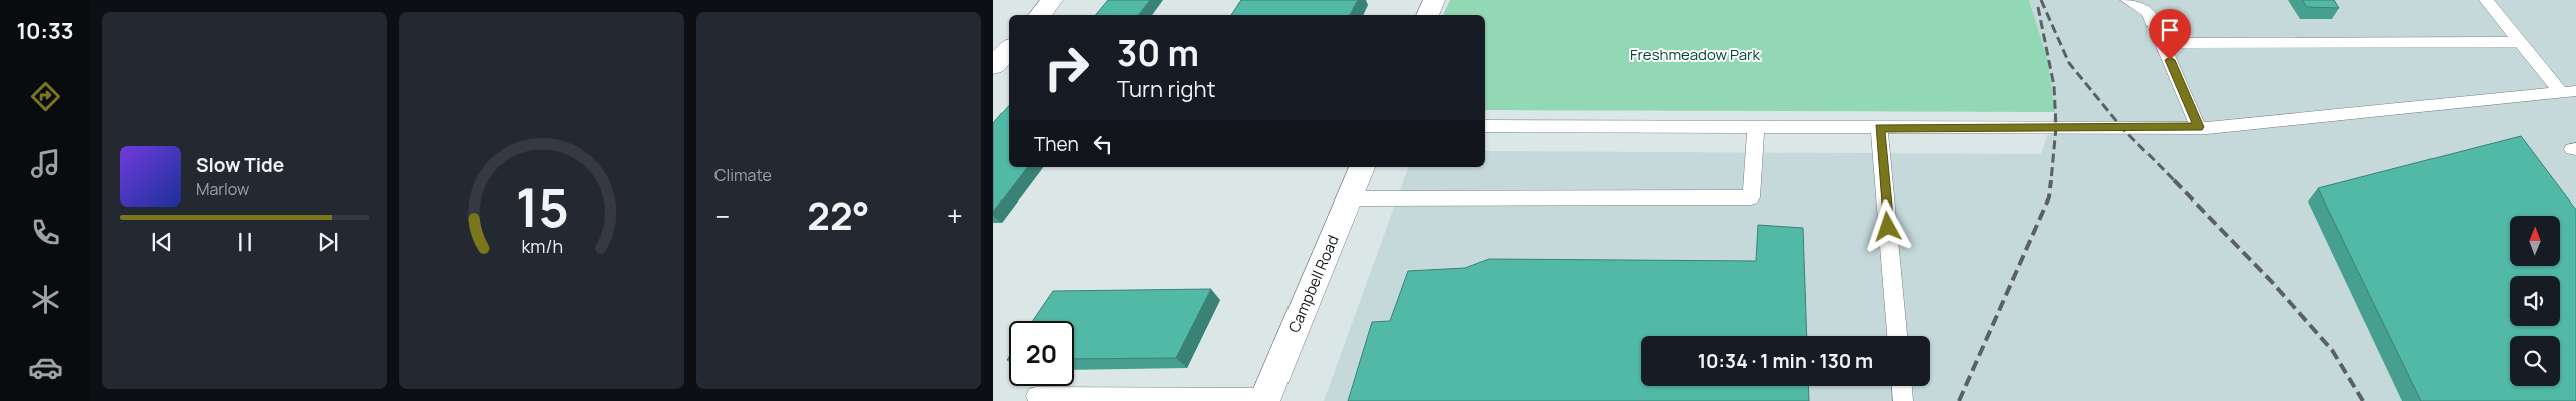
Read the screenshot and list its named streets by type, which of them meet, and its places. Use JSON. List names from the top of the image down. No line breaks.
{"streets":{"street":["Campbell Road"]},"parks":["Freshmeadow Park"],"north":"top","page":{"tabs":"10:33","tile":"Climate","turn":["30 m","Turn right"],"then":"Then","song":["Slow Tide","Marlow"],"heat":["−","22°","+"],"limit":"20","trip":"10:34 · 1 min · 130 m","gauge":["15","km/h"]}}
